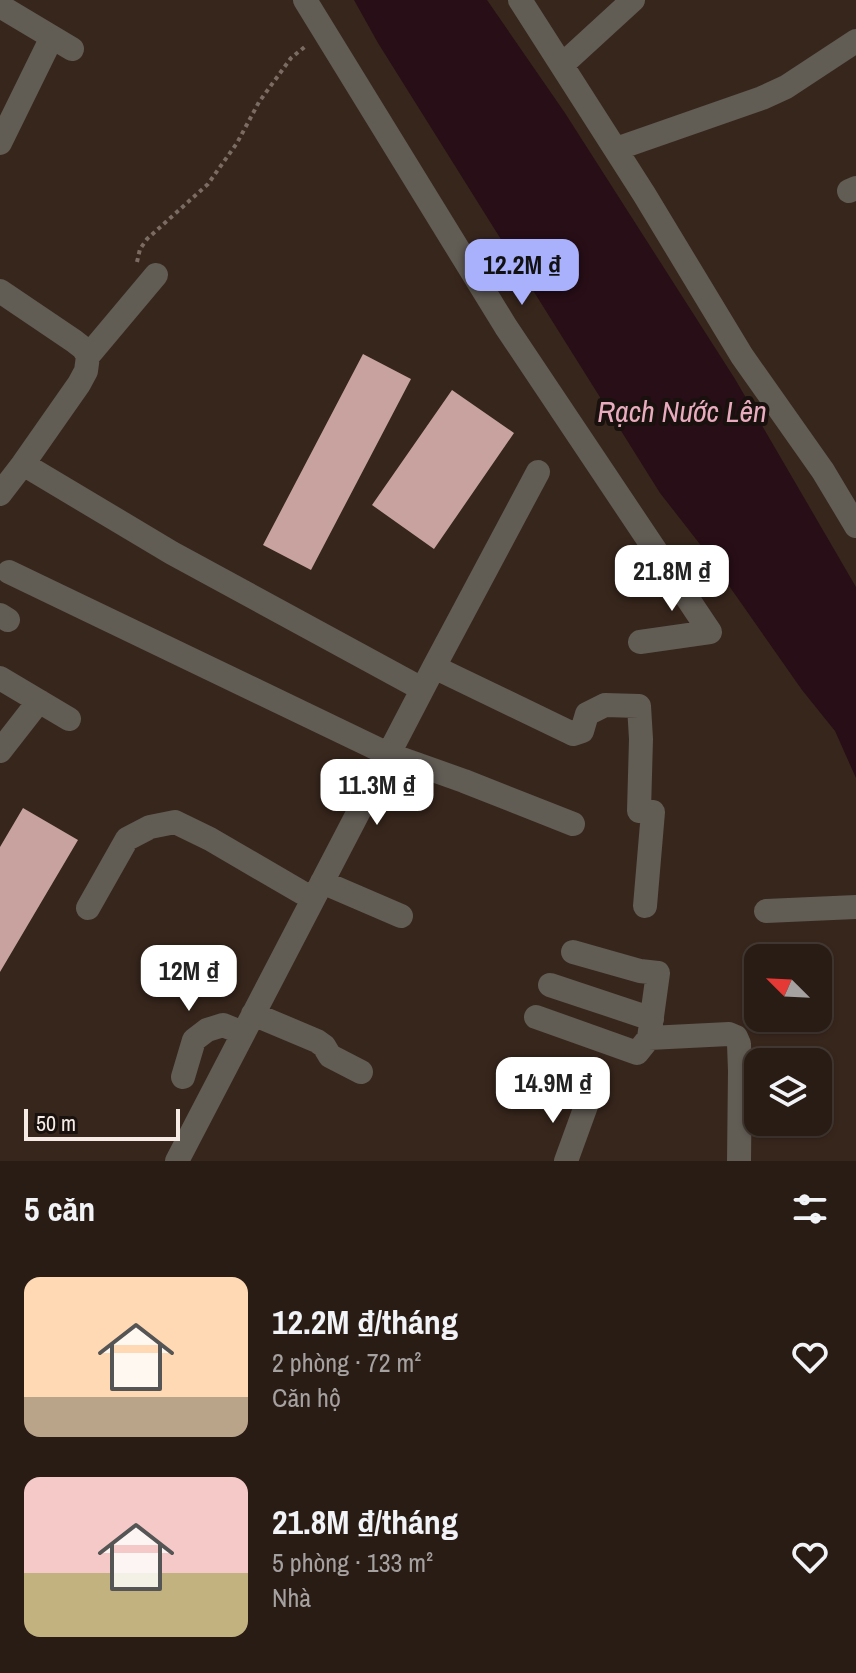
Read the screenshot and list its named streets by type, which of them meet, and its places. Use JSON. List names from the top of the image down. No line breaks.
{"water":["Rạch Nước Lên"],"scale_bar":"50 m","north":"top left","page":{"price":["12.2M ₫","21.8M ₫","11.3M ₫","12M ₫","14.9M ₫"],"scale":"50 m","heading":"5 căn","list":[{"name":"12.2M ₫/tháng","note":"2 phòng · 72 m² · Căn hộ"},{"name":"21.8M ₫/tháng","note":"5 phòng · 133 m² · Nhà"}]}}
